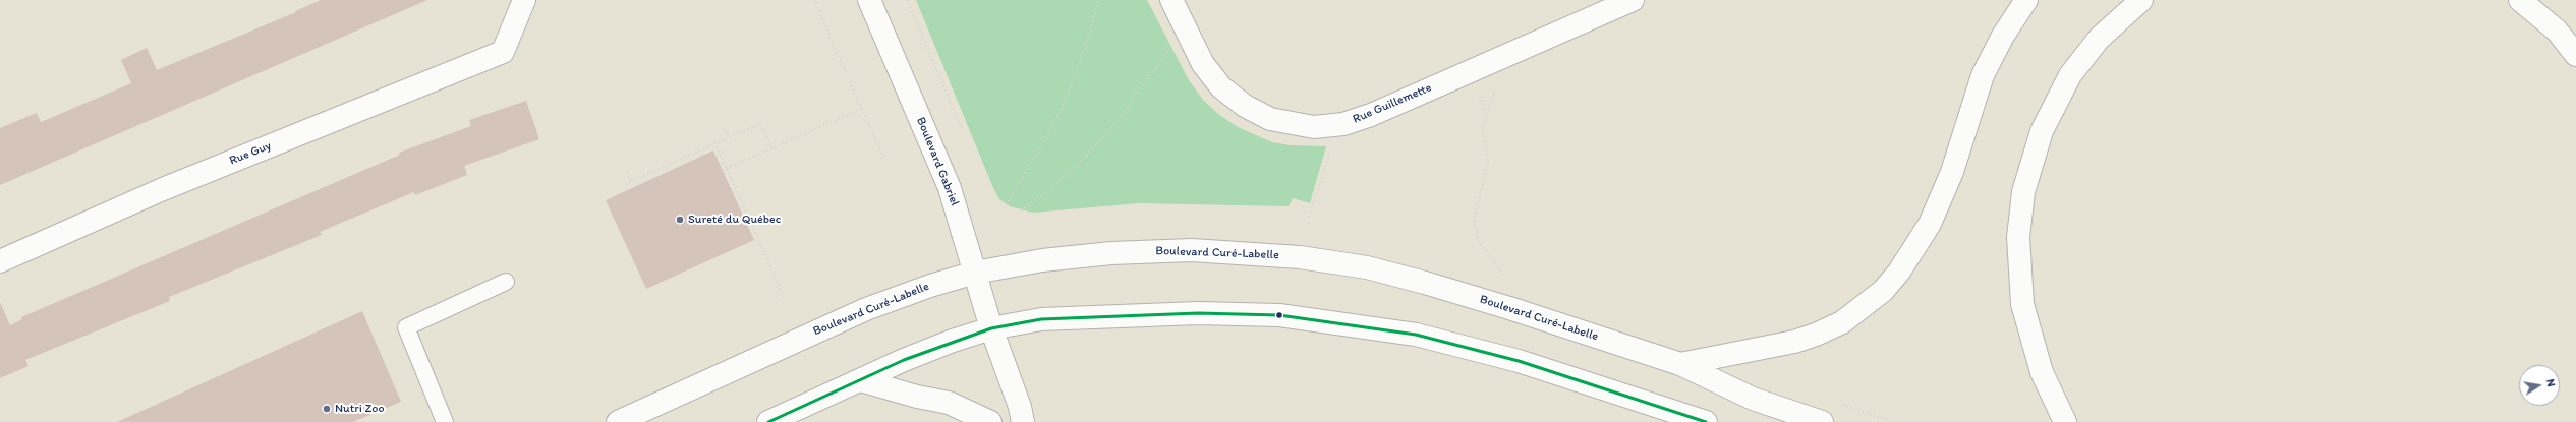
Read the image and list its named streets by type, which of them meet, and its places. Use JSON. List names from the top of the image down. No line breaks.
{"streets":{"main road":["Rue Guillemette","Rue Guy","Boulevard Gabriel","Boulevard Curé-Labelle"]},"crossings":[["Boulevard Gabriel","Boulevard Curé-Labelle"]],"places":["Sureté du Québec","Nutri Zoo"],"north":"right"}
